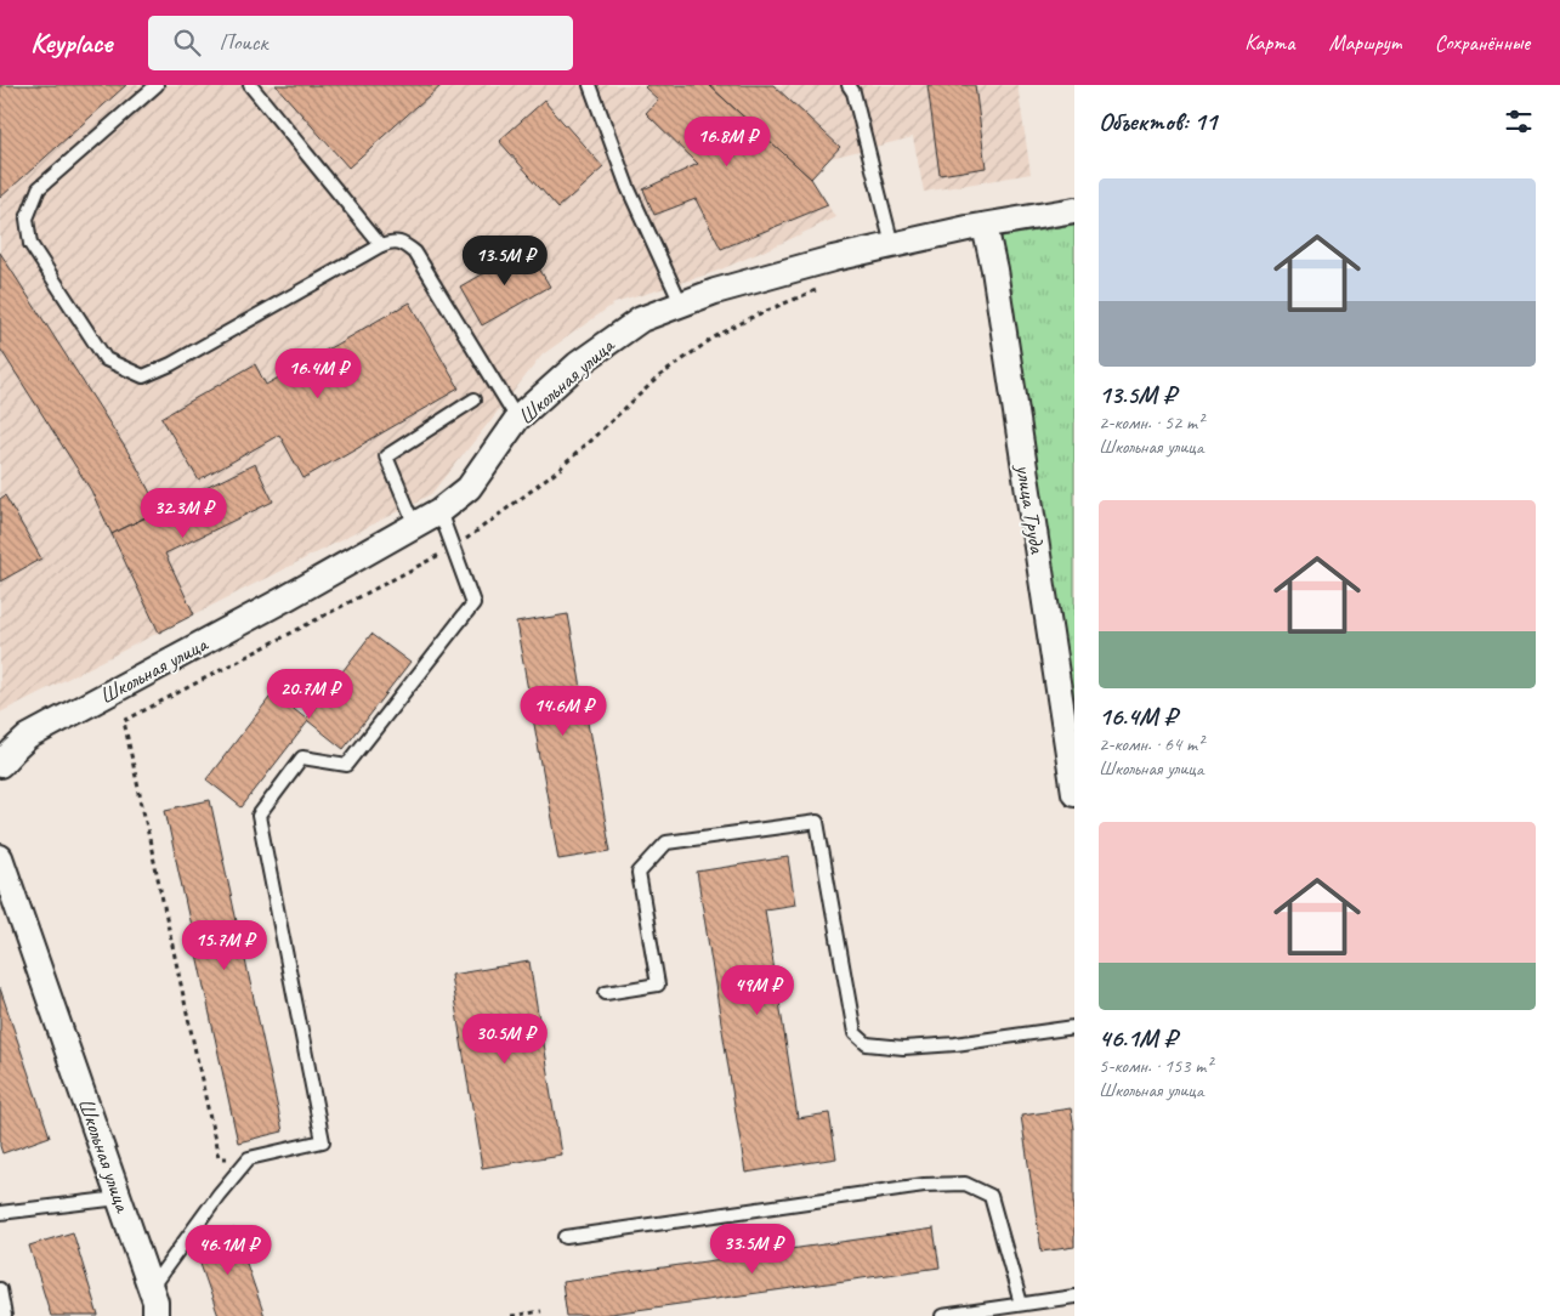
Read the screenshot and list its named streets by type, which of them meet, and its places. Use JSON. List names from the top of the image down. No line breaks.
{"streets":{"street":["Школьная улица","улица Труда"]},"crossings":[["Школьная улица","улица Труда"]],"page":{"header":"Keyplace","search":"Поиск","nav":["Карта","Маршрут","Сохранённые"],"heading":"Объектов: 11","price":["16.8M ₽","13.5M ₽","16.4M ₽","32.3M ₽","20.7M ₽","14.6M ₽","15.7M ₽","49M ₽","30.5M ₽","33.5M ₽","46.1M ₽"],"list":[{"name":"13.5M ₽","note":"2-комн. · 52 m² · Школьная улица"},{"name":"16.4M ₽","note":"2-комн. · 64 m² · Школьная улица"},{"name":"46.1M ₽","note":"5-комн. · 153 m² · Школьная улица"}]}}
